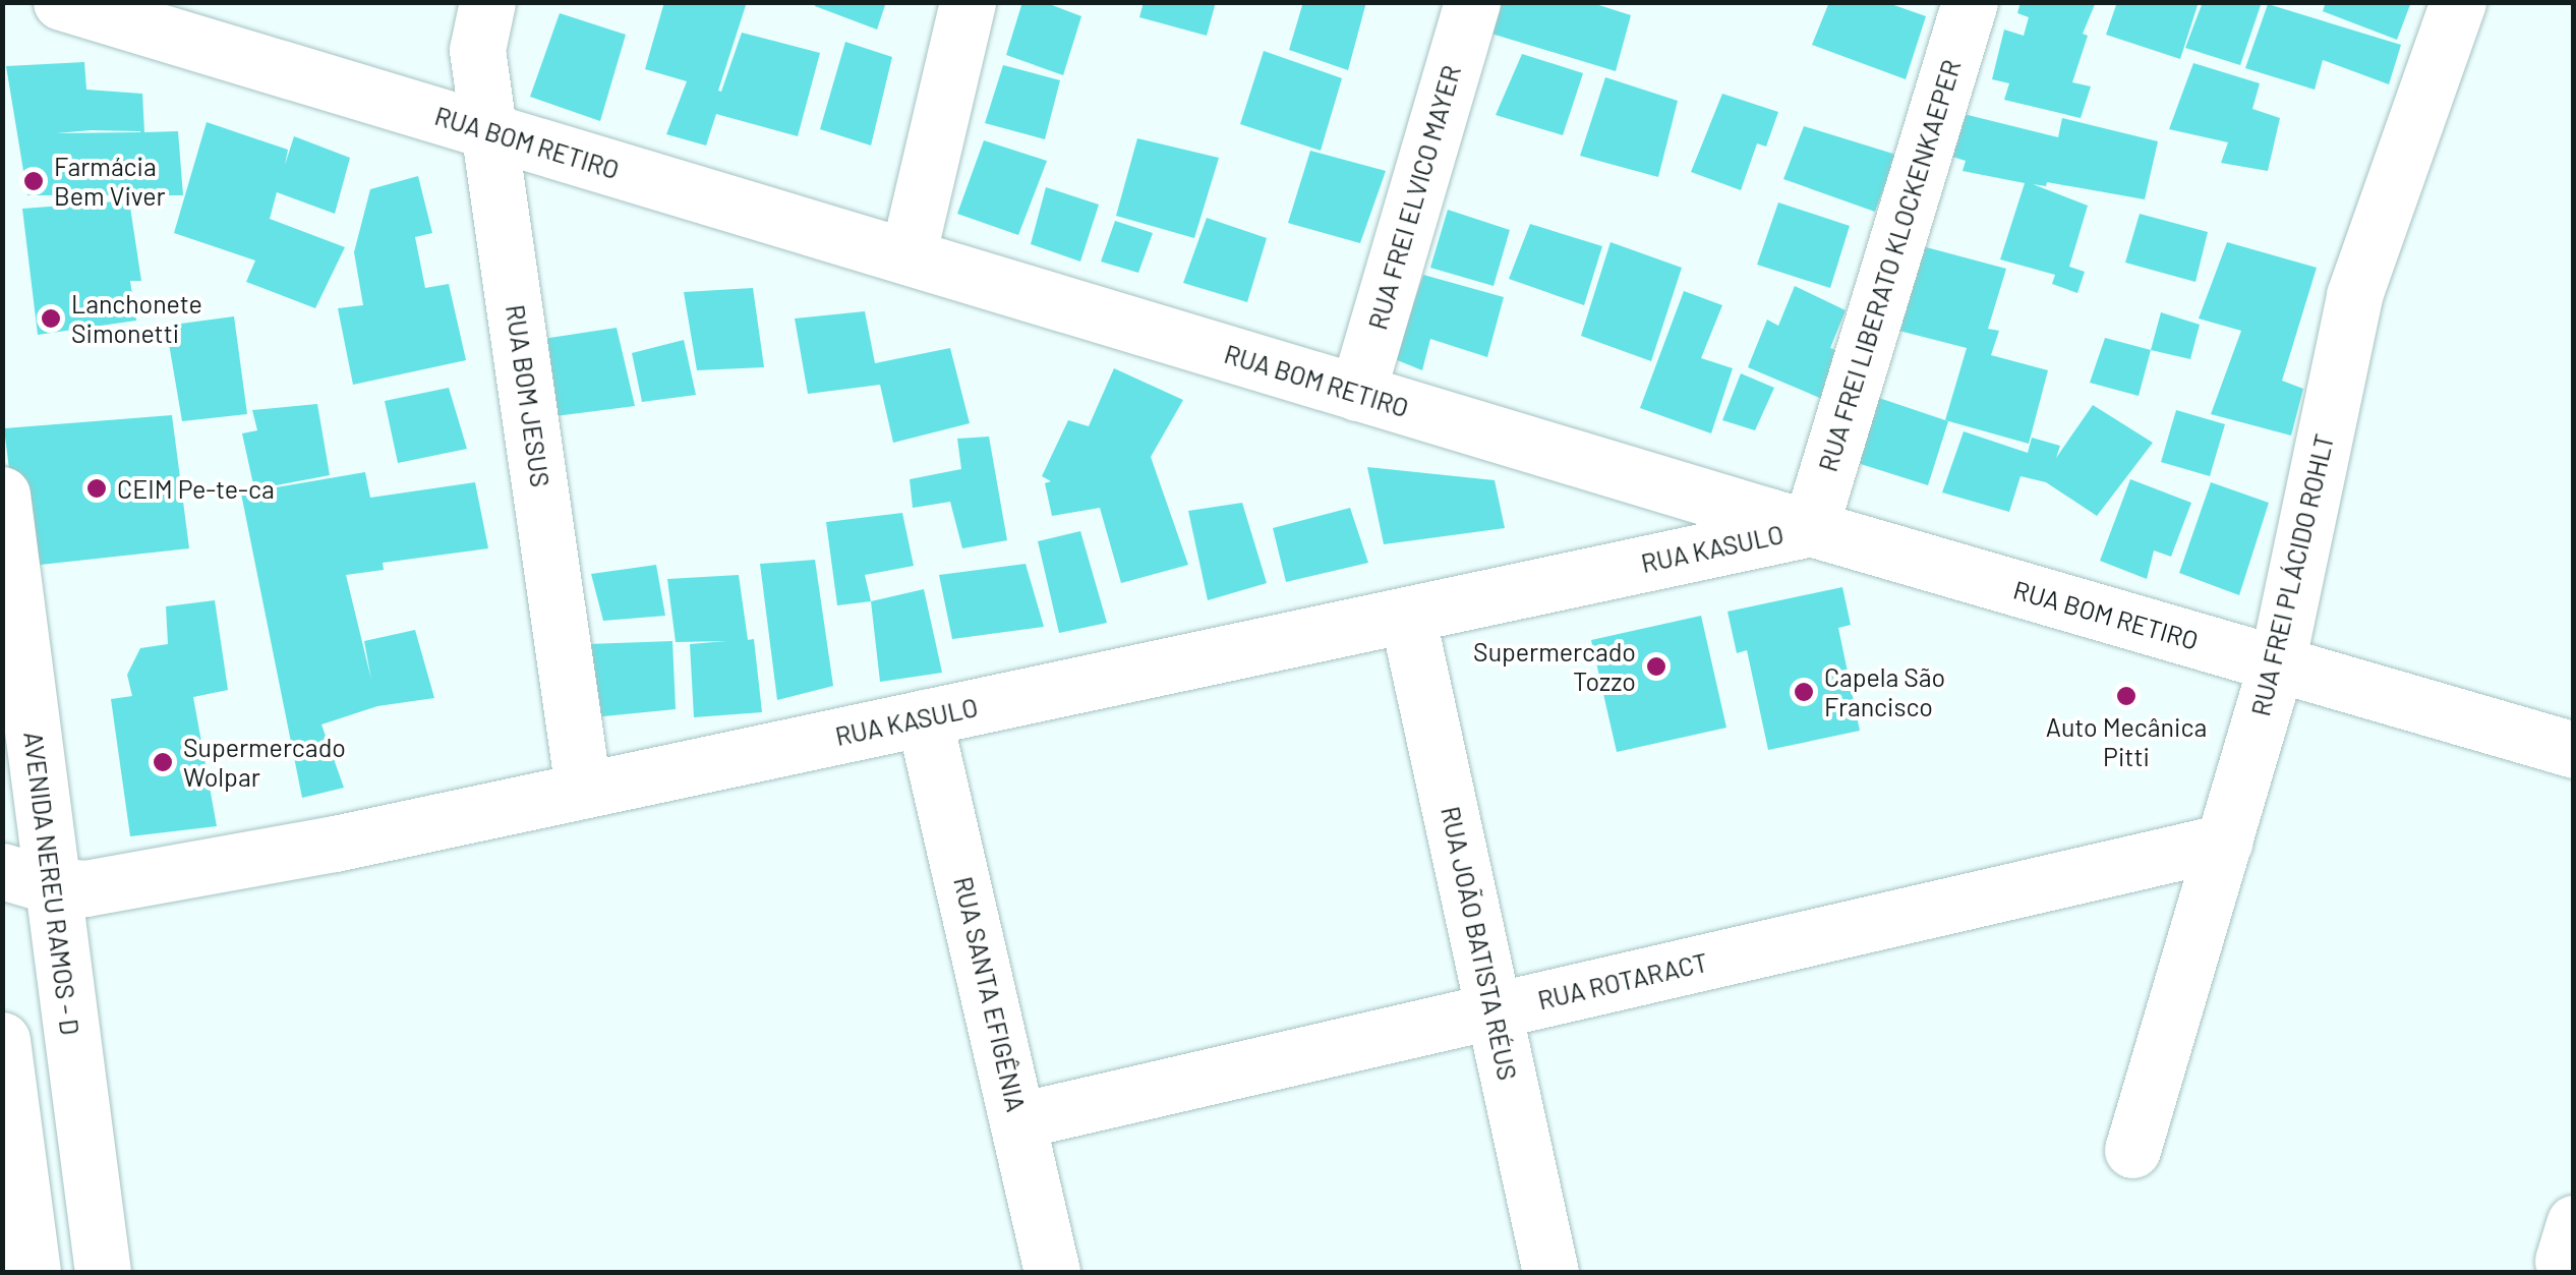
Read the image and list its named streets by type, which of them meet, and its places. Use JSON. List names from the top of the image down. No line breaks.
{"streets":{"street":["RUA BOM RETIRO","RUA FREI ELVICO MAYER","RUA FREI LIBERATO KLOCKENKAEPER","RUA BOM JESUS","RUA KASULO","RUA FREI PLÁCIDO ROHLT","AVENIDA NEREU RAMOS - D","RUA JOÃO BATISTA RÉUS","RUA ROTARACT","RUA SANTA EFIGÊNIA"]},"crossings":[["RUA BOM RETIRO","RUA FREI ELVICO MAYER"],["RUA BOM RETIRO","RUA FREI LIBERATO KLOCKENKAEPER"],["RUA BOM RETIRO","RUA BOM JESUS"],["RUA BOM RETIRO","RUA KASULO"],["RUA BOM RETIRO","RUA FREI PLÁCIDO ROHLT"],["RUA FREI LIBERATO KLOCKENKAEPER","RUA KASULO"],["RUA BOM JESUS","RUA KASULO"],["RUA KASULO","AVENIDA NEREU RAMOS - D"],["RUA KASULO","RUA JOÃO BATISTA RÉUS"],["RUA KASULO","RUA SANTA EFIGÊNIA"],["RUA FREI PLÁCIDO ROHLT","RUA ROTARACT"],["RUA JOÃO BATISTA RÉUS","RUA ROTARACT"],["RUA ROTARACT","RUA SANTA EFIGÊNIA"]],"places":["Farmácia Bem Viver","Lanchonete Simonetti","CEIM Pe-te-ca","Supermercado Tozzo","Capela São Francisco","Auto Mecânica Pitti","Supermercado Wolpar"]}
